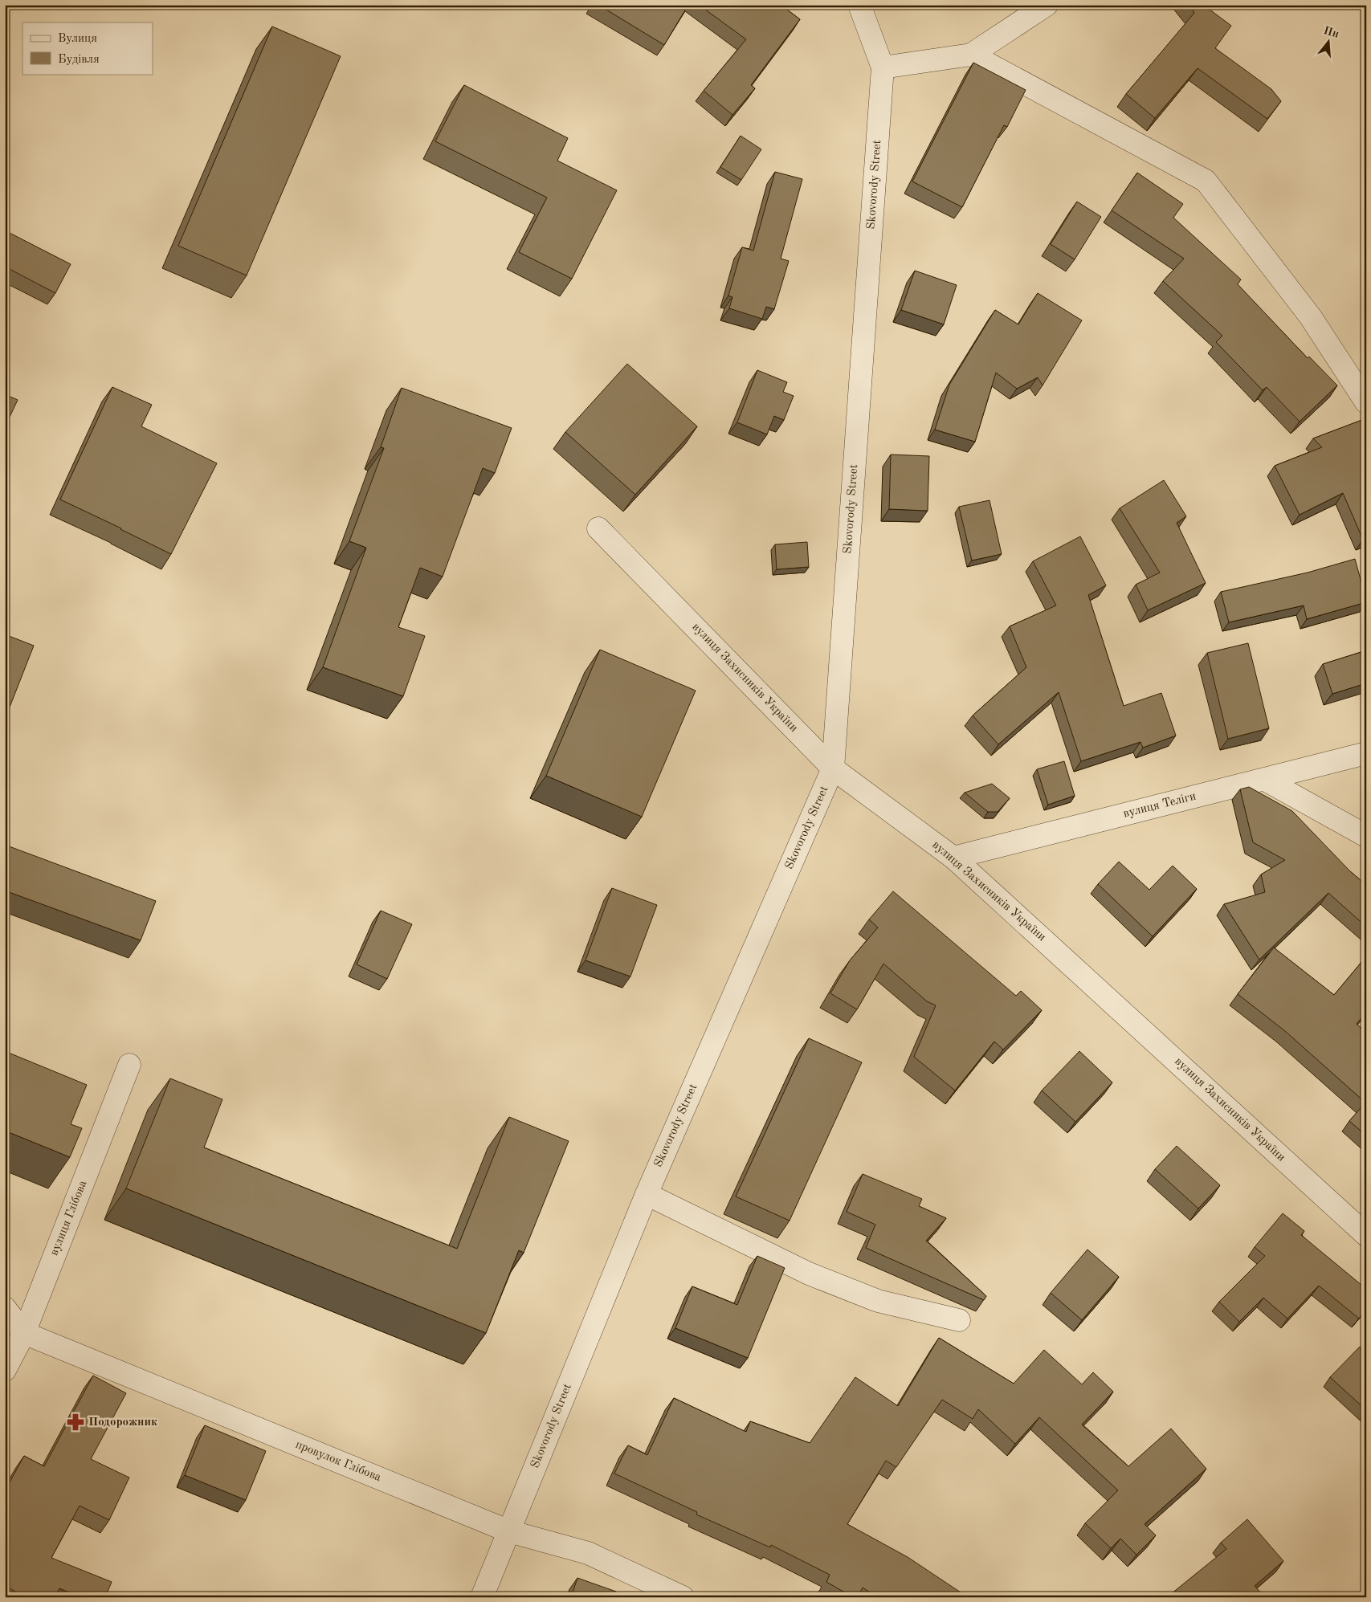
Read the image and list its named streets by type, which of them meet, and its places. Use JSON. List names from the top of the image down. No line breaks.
{"streets":{"street":["Skovorody Street","вулиця Захисників України","вулиця Теліги","вулиця Глібова","провулок Глібова"]},"crossings":[["Skovorody Street","вулиця Захисників України"],["Skovorody Street","провулок Глібова"],["вулиця Захисників України","вулиця Теліги"],["вулиця Глібова","провулок Глібова"]],"places":{"pharmacy":["Подорожник"]},"legend":["Вулиця","Будівля"],"north":"top"}
